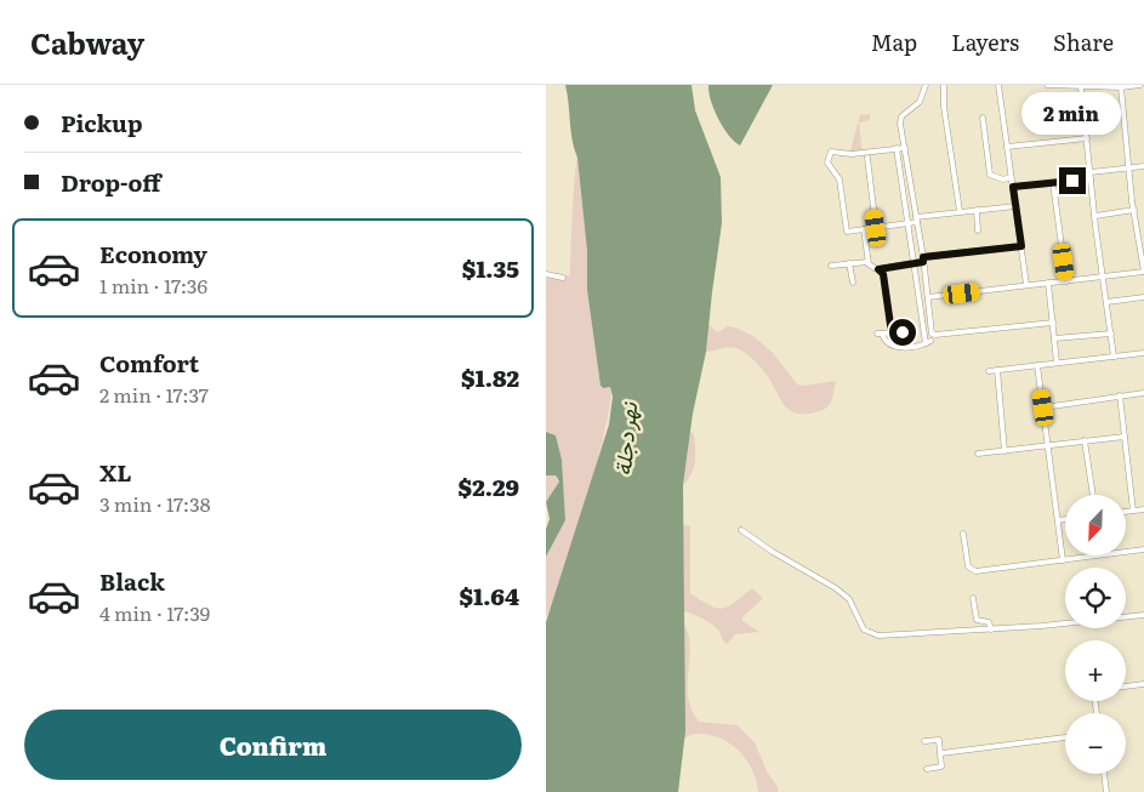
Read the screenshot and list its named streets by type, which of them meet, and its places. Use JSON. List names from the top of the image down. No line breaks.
{"water":["نهر دجلة"],"north":"bottom left","page":{"header":"Cabway","nav":["Map","Layers","Share"],"banner":["Pickup","Drop-off"],"bubble":"2 min","list":[{"name":"Economy","note":"1 min · 17:36","value":"$1.35"},{"name":"Comfort","note":"2 min · 17:37","value":"$1.82"},{"name":"XL","note":"3 min · 17:38","value":"$2.29"},{"name":"Black","note":"4 min · 17:39","value":"$1.64"}],"map_buttons":["+","−"],"buttons":"Confirm"}}
